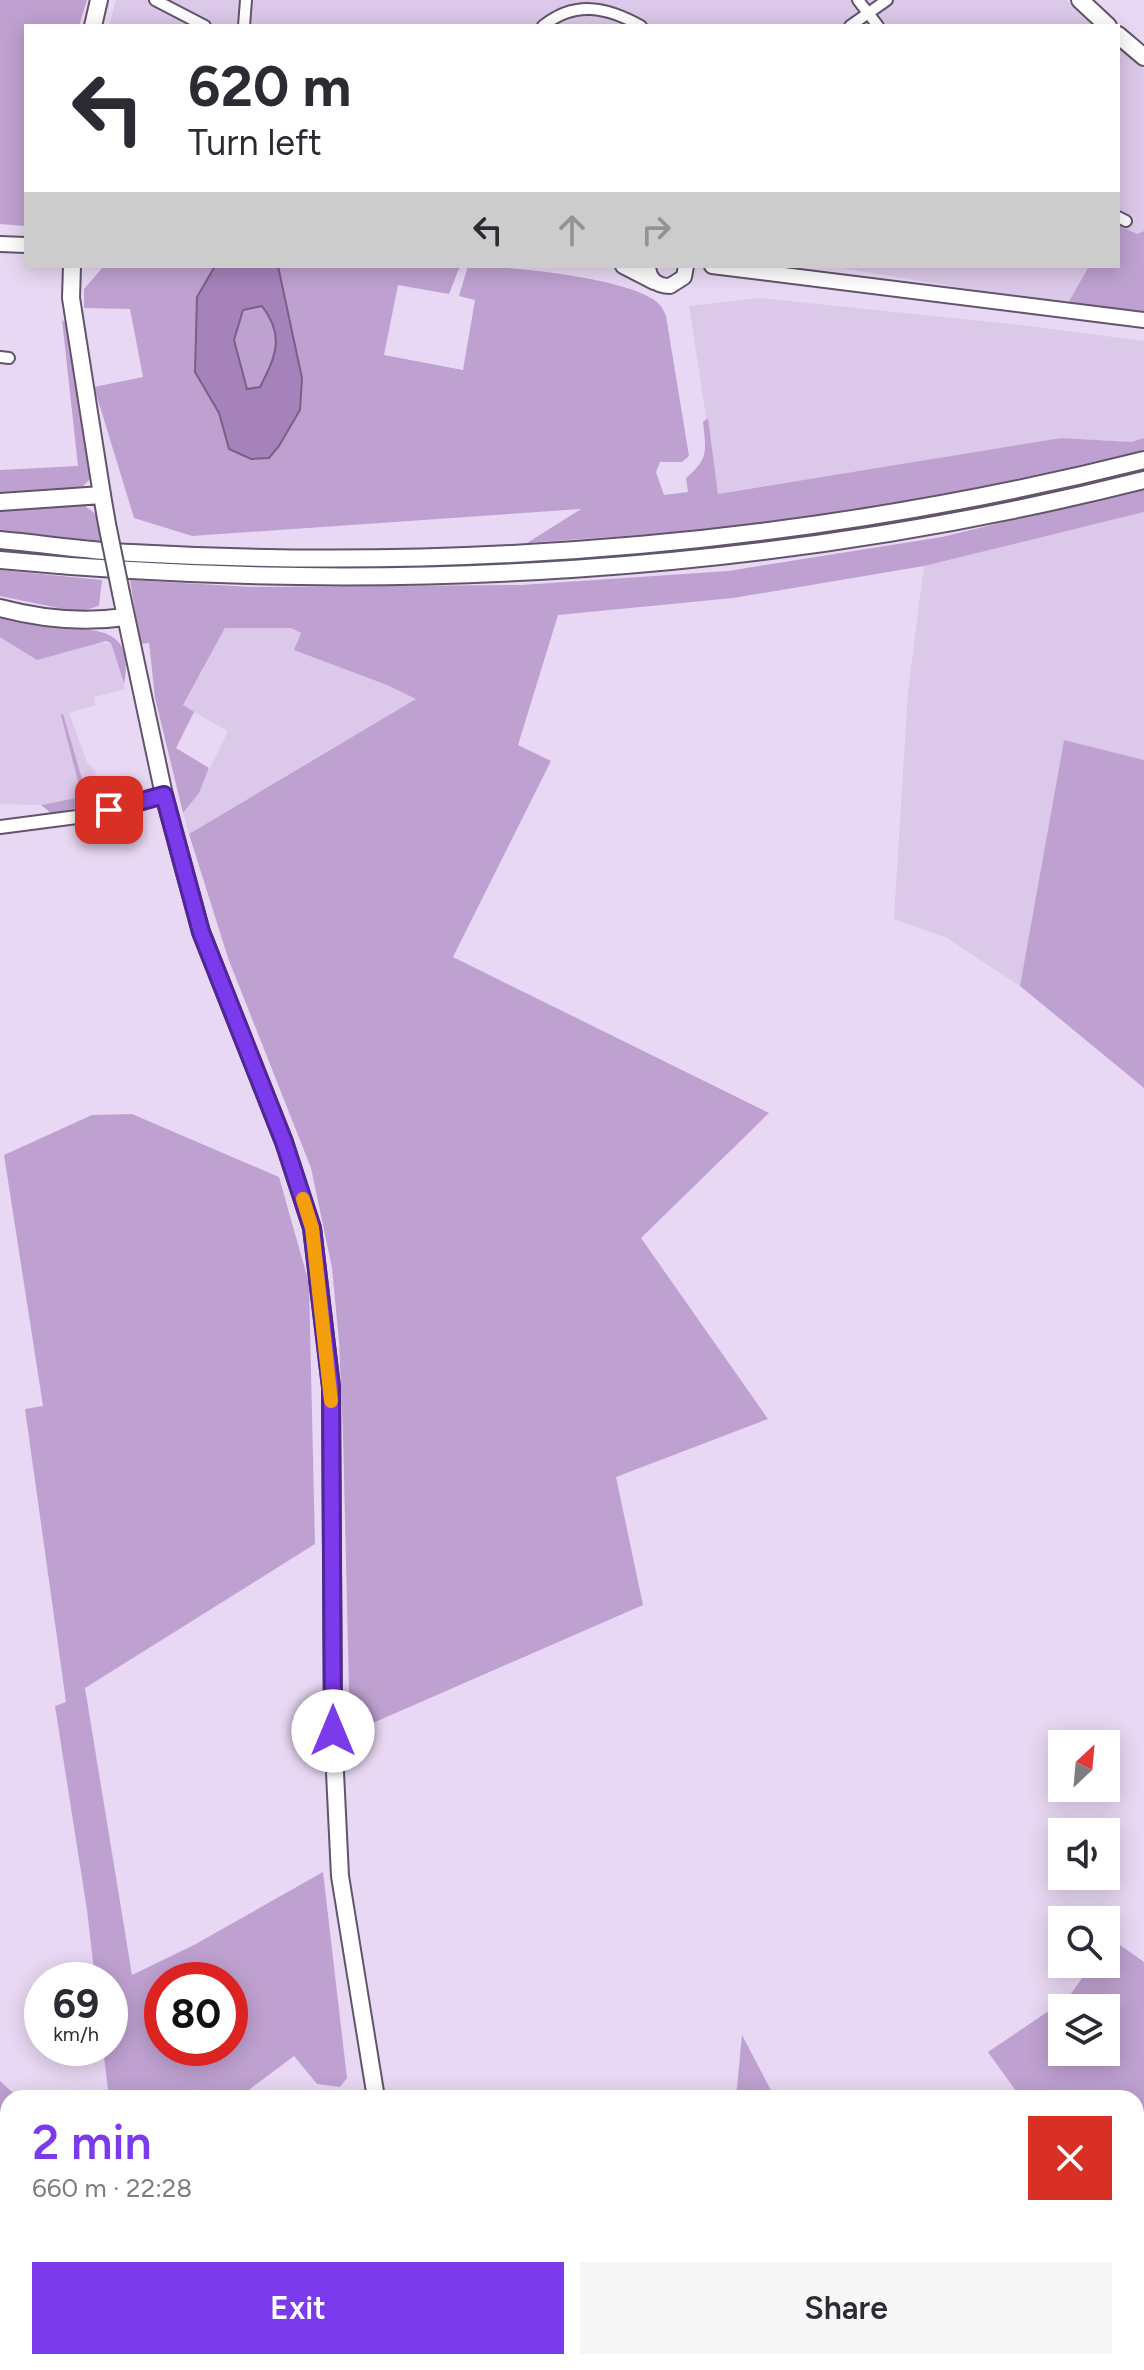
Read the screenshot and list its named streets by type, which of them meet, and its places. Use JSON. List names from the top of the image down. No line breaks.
{"north":"top right","page":{"turn":["620 m","Turn left"],"speed":"69 km/h","limit":"80","heading":["2 min","660 m · 22:28"],"buttons":["Exit","Share"]}}
